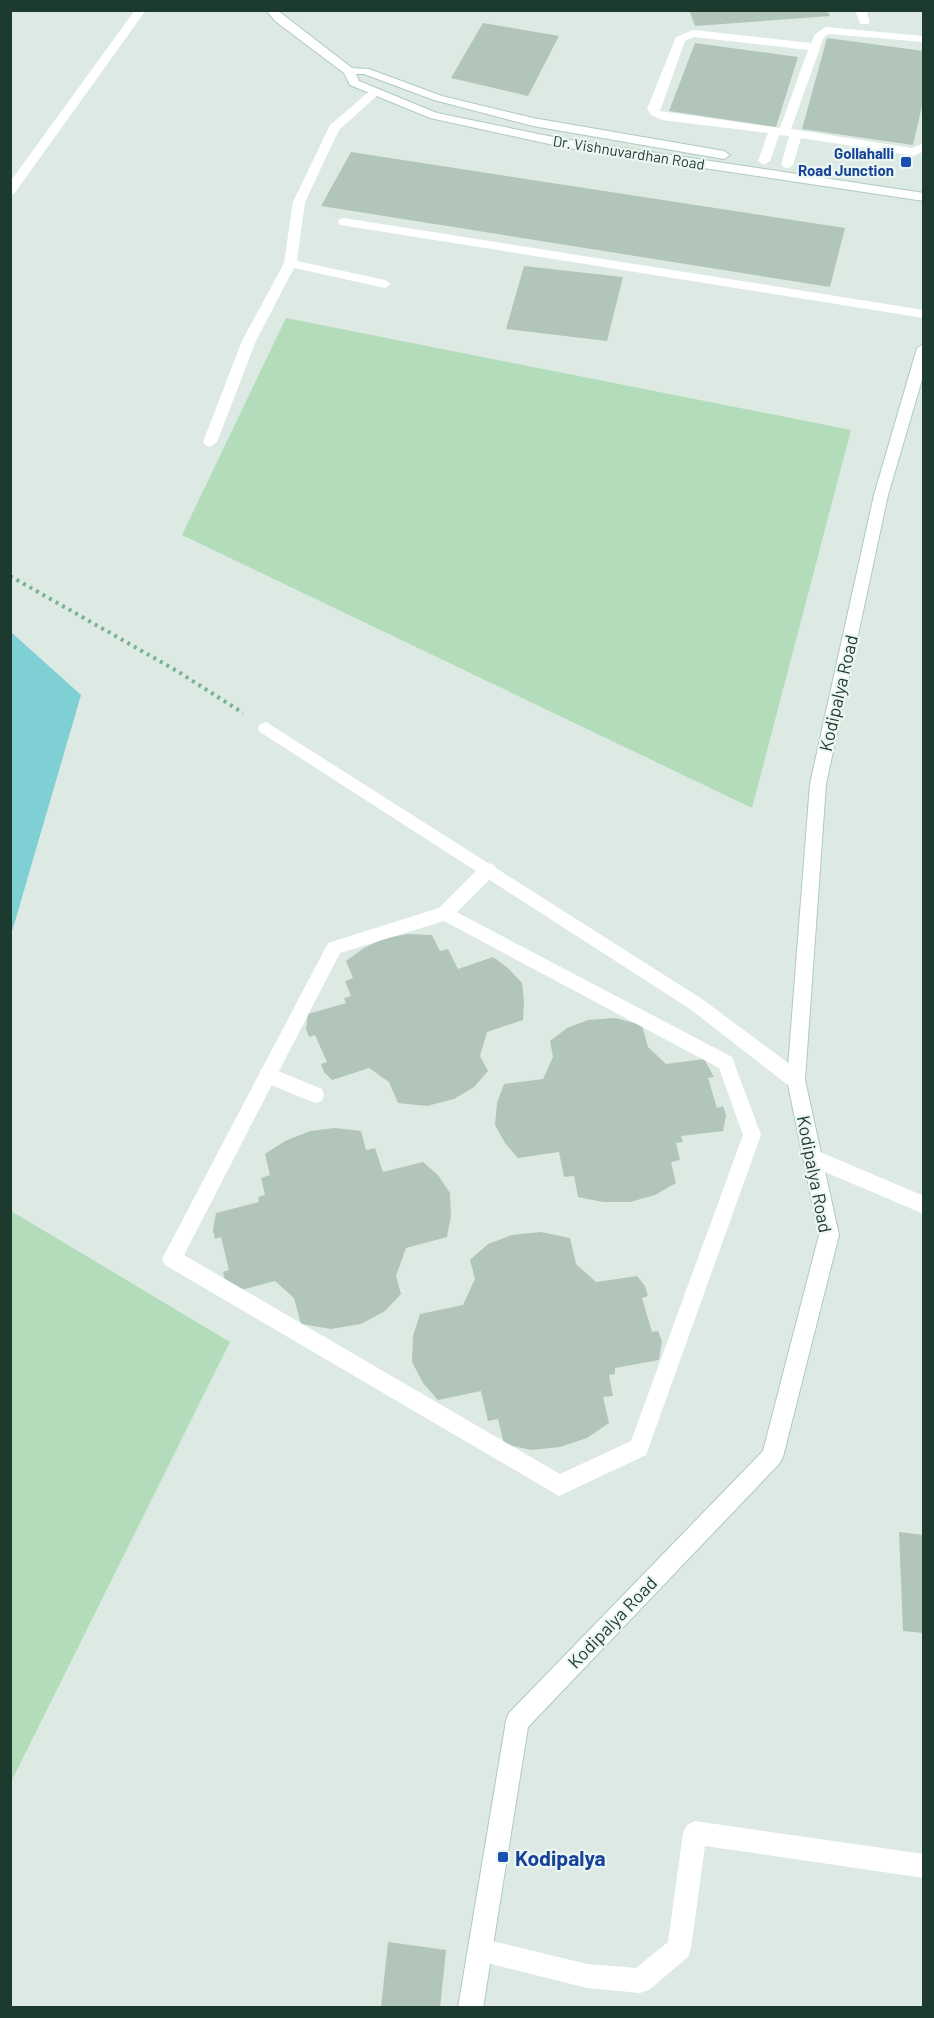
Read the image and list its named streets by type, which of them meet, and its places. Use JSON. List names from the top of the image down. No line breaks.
{"streets":{"street":["Dr. Vishnuvardhan Road","Kodipalya Road"]},"places":{"transit":["Gollahalli Road Junction","Kodipalya"]}}
